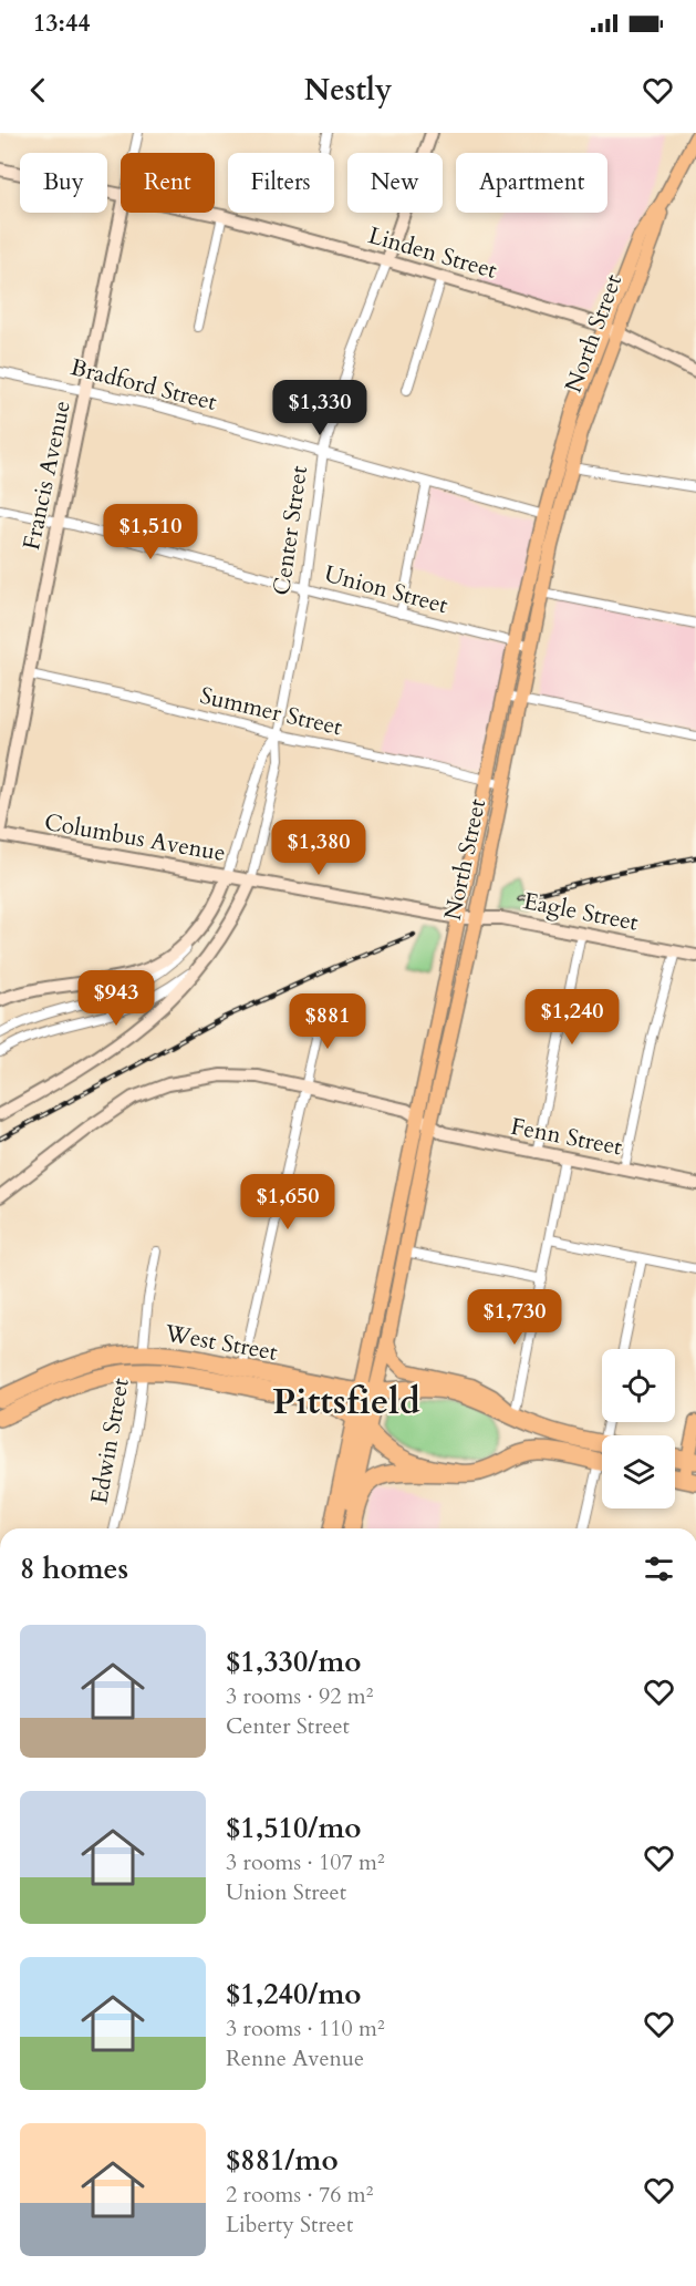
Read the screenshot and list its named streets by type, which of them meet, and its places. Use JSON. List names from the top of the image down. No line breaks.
{"streets":{"highway":["North Street","West Street"],"street":["Linden Street","Bradford Street","Francis Avenue","Center Street","Union Street","Summer Street","Columbus Avenue","Eagle Street","Fenn Street","Edwin Street"]},"crossings":[["Linden Street","North Street"],["Linden Street","Center Street"],["North Street","Bradford Street"],["North Street","Union Street"],["North Street","Summer Street"],["North Street","Columbus Avenue"],["North Street","Eagle Street"],["North Street","Fenn Street"],["North Street","West Street"],["Bradford Street","Francis Avenue"],["Bradford Street","Center Street"],["Francis Avenue","Union Street"],["Francis Avenue","Summer Street"],["Center Street","Union Street"],["Center Street","Summer Street"],["Center Street","Columbus Avenue"],["Columbus Avenue","Eagle Street"],["West Street","Edwin Street"]],"districts":["Pittsfield"],"page":{"status":"13:44","header":"Nestly","chip":["Buy","Rent","Filters","New","Apartment"],"price":["$1,330","$1,510","$1,380","$943","$1,240","$881","$1,650","$1,730"],"heading":"8 homes","list":[{"name":"$1,330/mo","note":"3 rooms · 92 m² · Center Street"},{"name":"$1,510/mo","note":"3 rooms · 107 m² · Union Street"},{"name":"$1,240/mo","note":"3 rooms · 110 m² · Renne Avenue"},{"name":"$881/mo","note":"2 rooms · 76 m² · Liberty Street"}]}}
